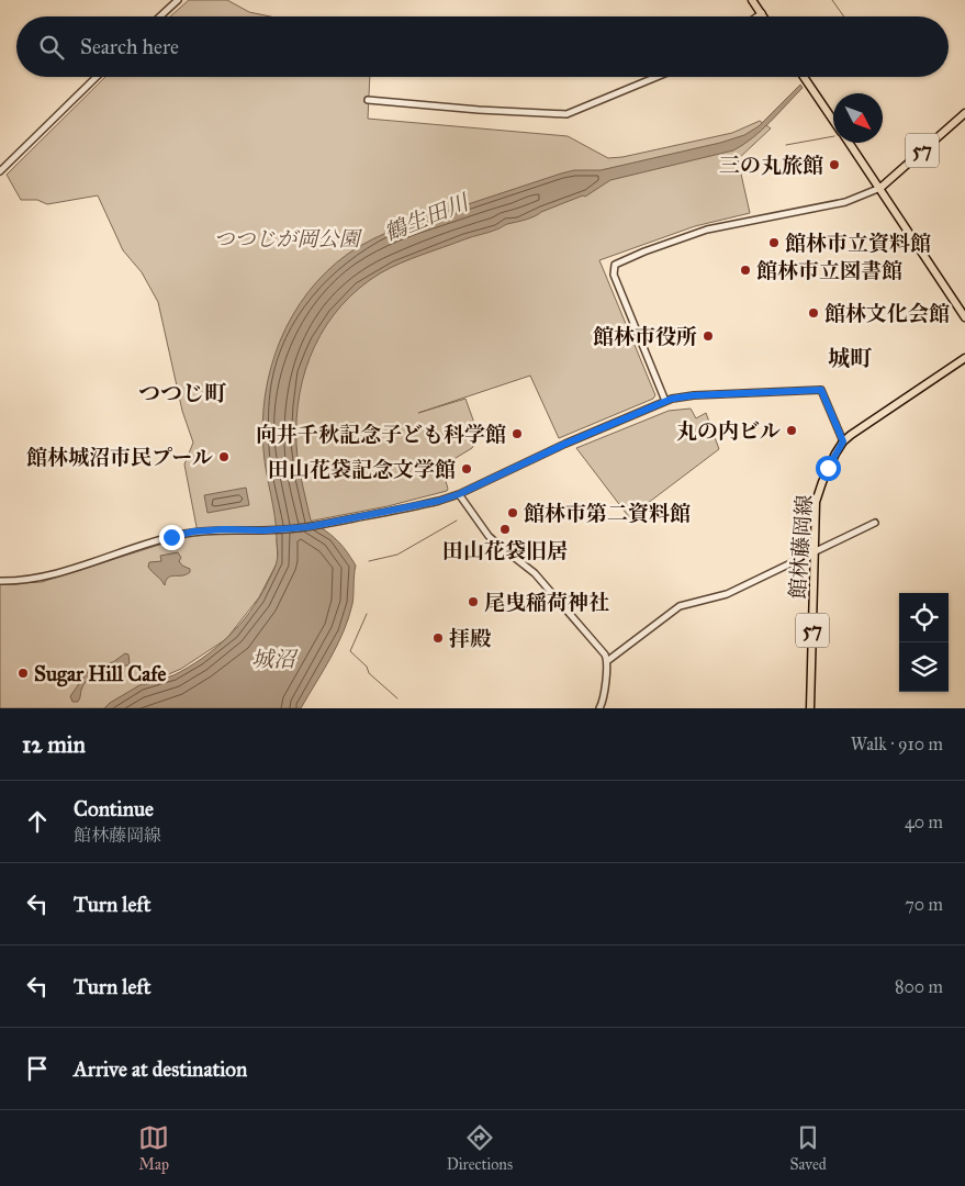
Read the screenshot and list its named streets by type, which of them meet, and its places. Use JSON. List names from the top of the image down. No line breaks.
{"streets":{"main road":["57","館林藤岡線"]},"districts":["城町","つつじ町"],"water":["鶴生田川","城沼"],"parks":["つつじが岡公園"],"places":["三の丸旅館","館林市立資料館","館林市立図書館","館林文化会館","館林市役所","丸の内ビル","向井千秋記念子ども科学館","館林城沼市民プール","田山花袋記念文学館","館林市第二資料館","田山花袋旧居","尾曳稲荷神社","拝殿","Sugar Hill Cafe"],"north":"bottom right","page":{"search":"Search here","heading":["12 min","Walk · 910 m"],"list":[["Continue","館林藤岡線","40 m"],["Turn left","70 m"],["Turn left","800 m"],"Arrive at destination"],"nav":["Map","Directions","Saved"]}}
